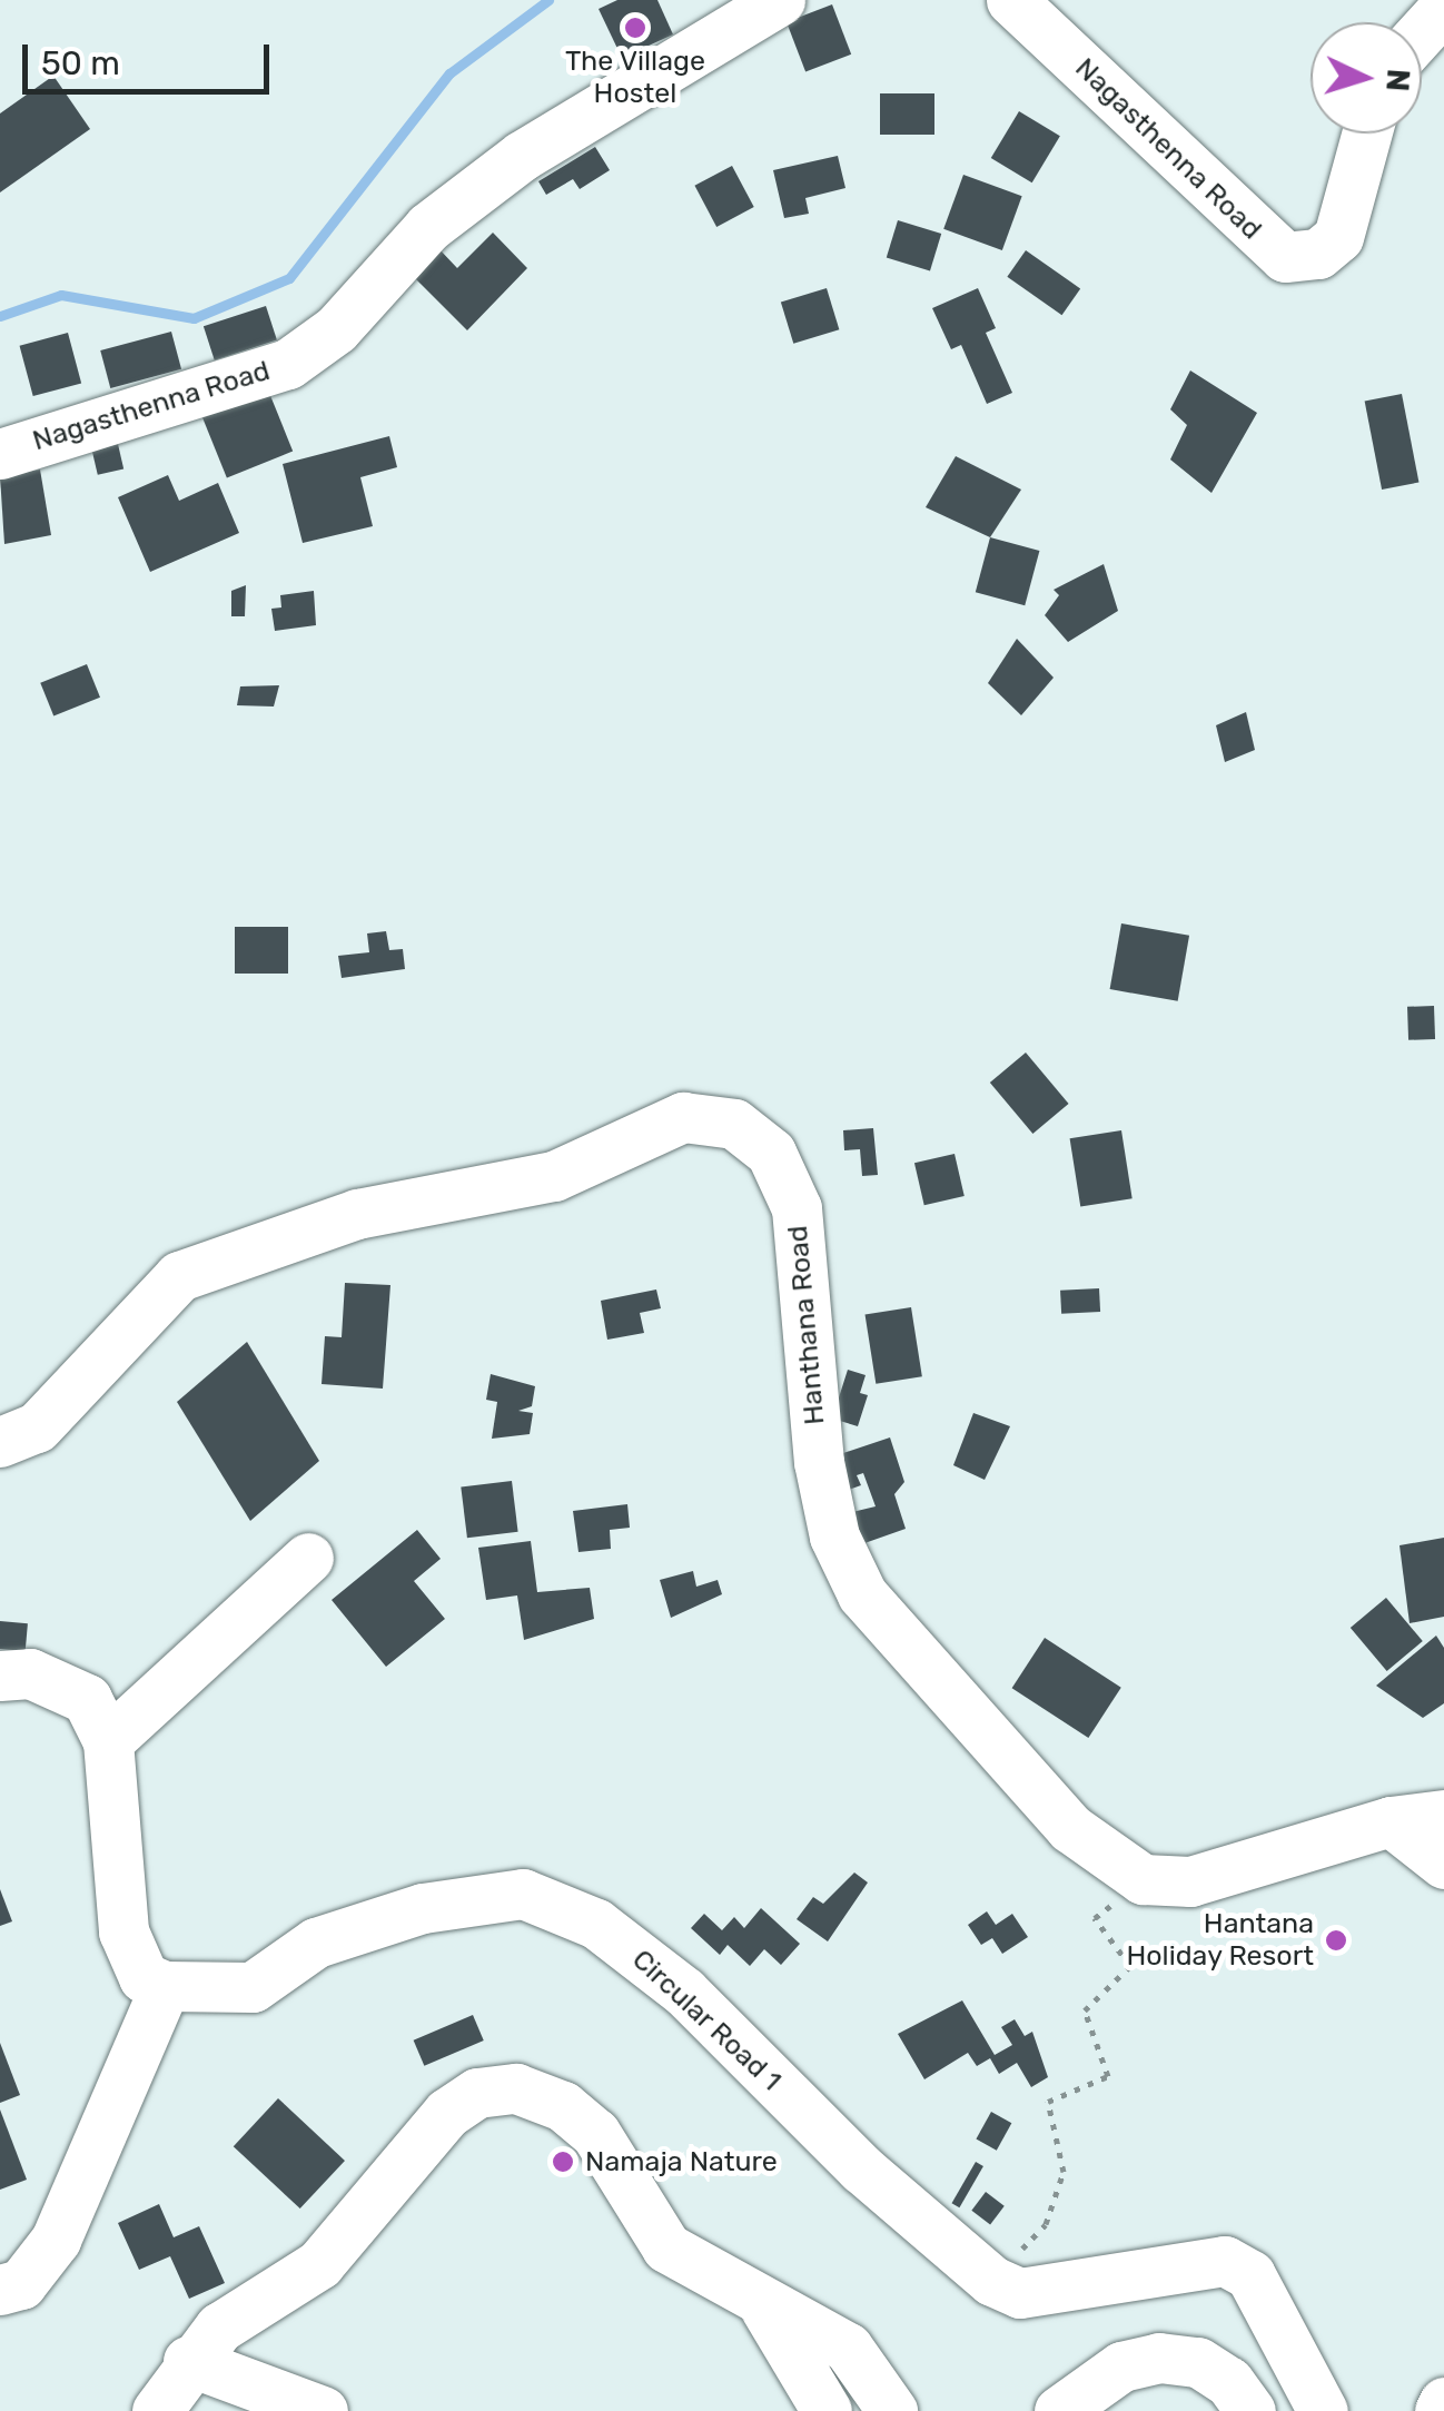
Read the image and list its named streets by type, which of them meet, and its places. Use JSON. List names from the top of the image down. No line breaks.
{"streets":{"street":["Nagasthenna Road","Hanthana Road","Circular Road 1"]},"places":["The Village Hostel","Hantana Holiday Resort","Namaja Nature"],"scale_bar":"50 m","north":"right"}
